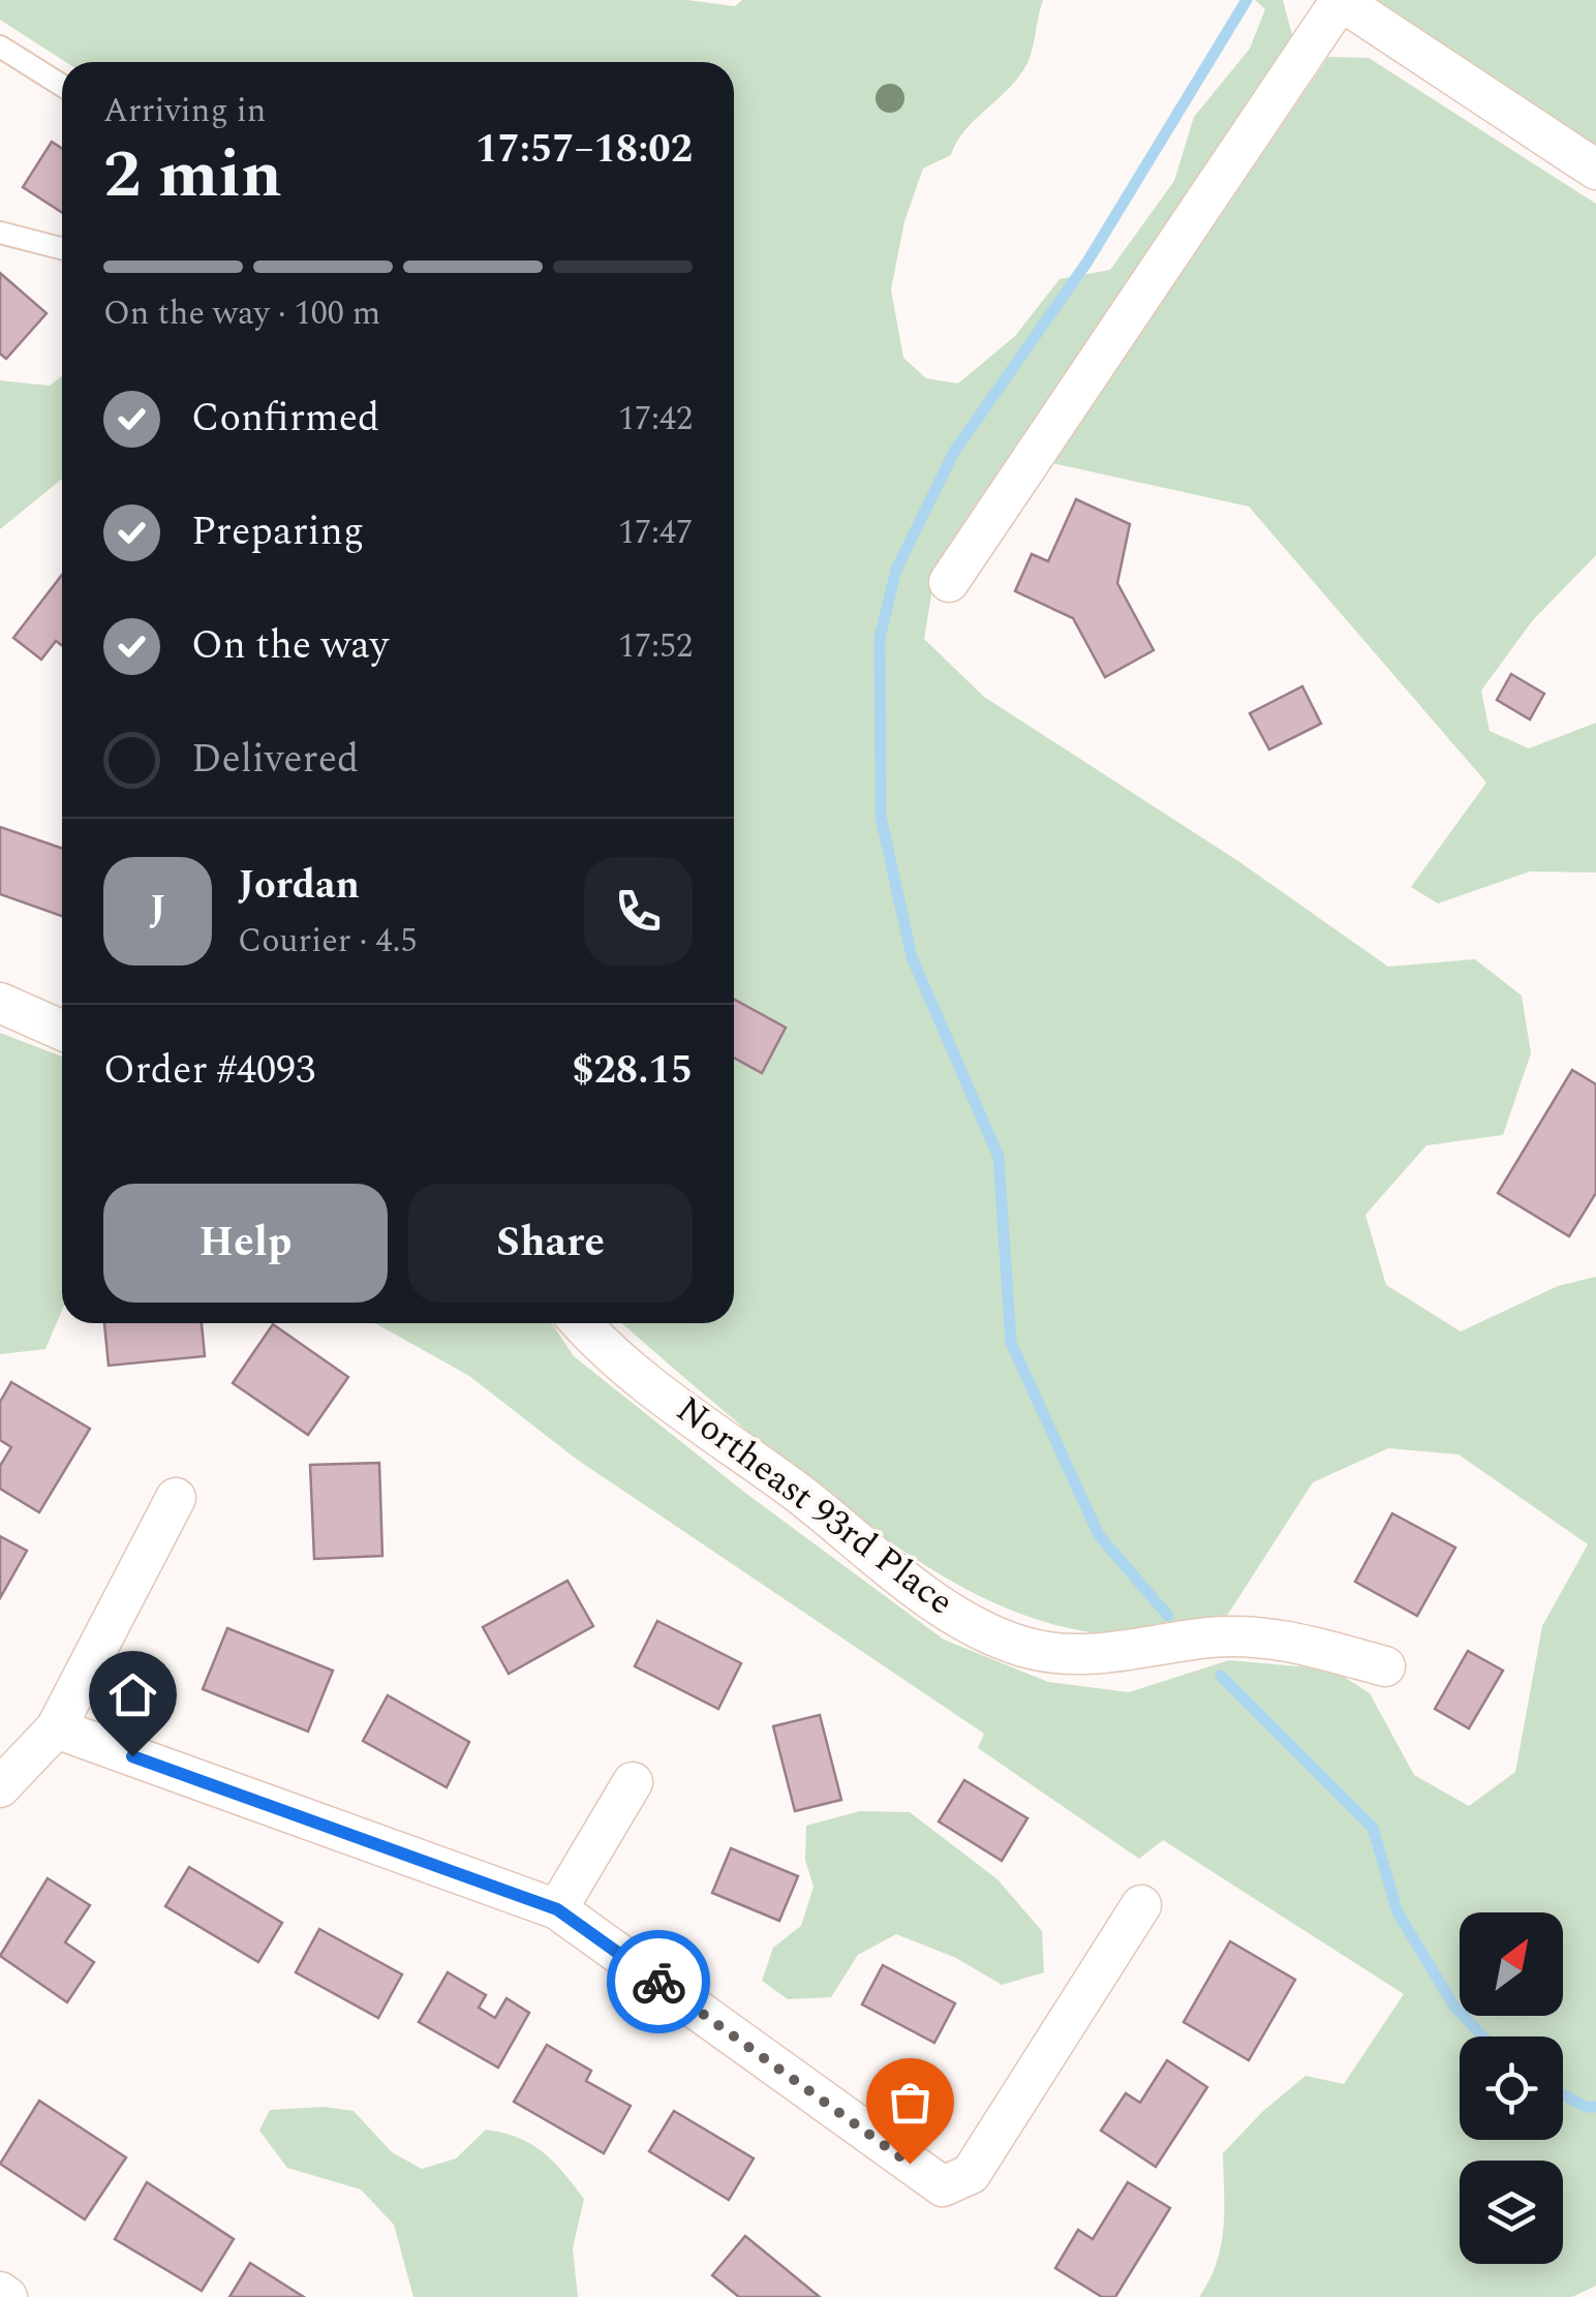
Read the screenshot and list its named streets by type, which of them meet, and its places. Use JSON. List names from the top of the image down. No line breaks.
{"streets":{"street":["Northeast 93rd Place"]},"north":"top right","page":{"heading":["2 min","Arriving in","17:57–18:02"],"panel":["Jordan","Courier · 4.5","Order #4093","$28.15"],"bar":"On the way · 100 m","list":[["Confirmed","17:42"],["Preparing","17:47"],["On the way","17:52"],"Delivered"],"round":"J","buttons":["Help","Share"]}}
